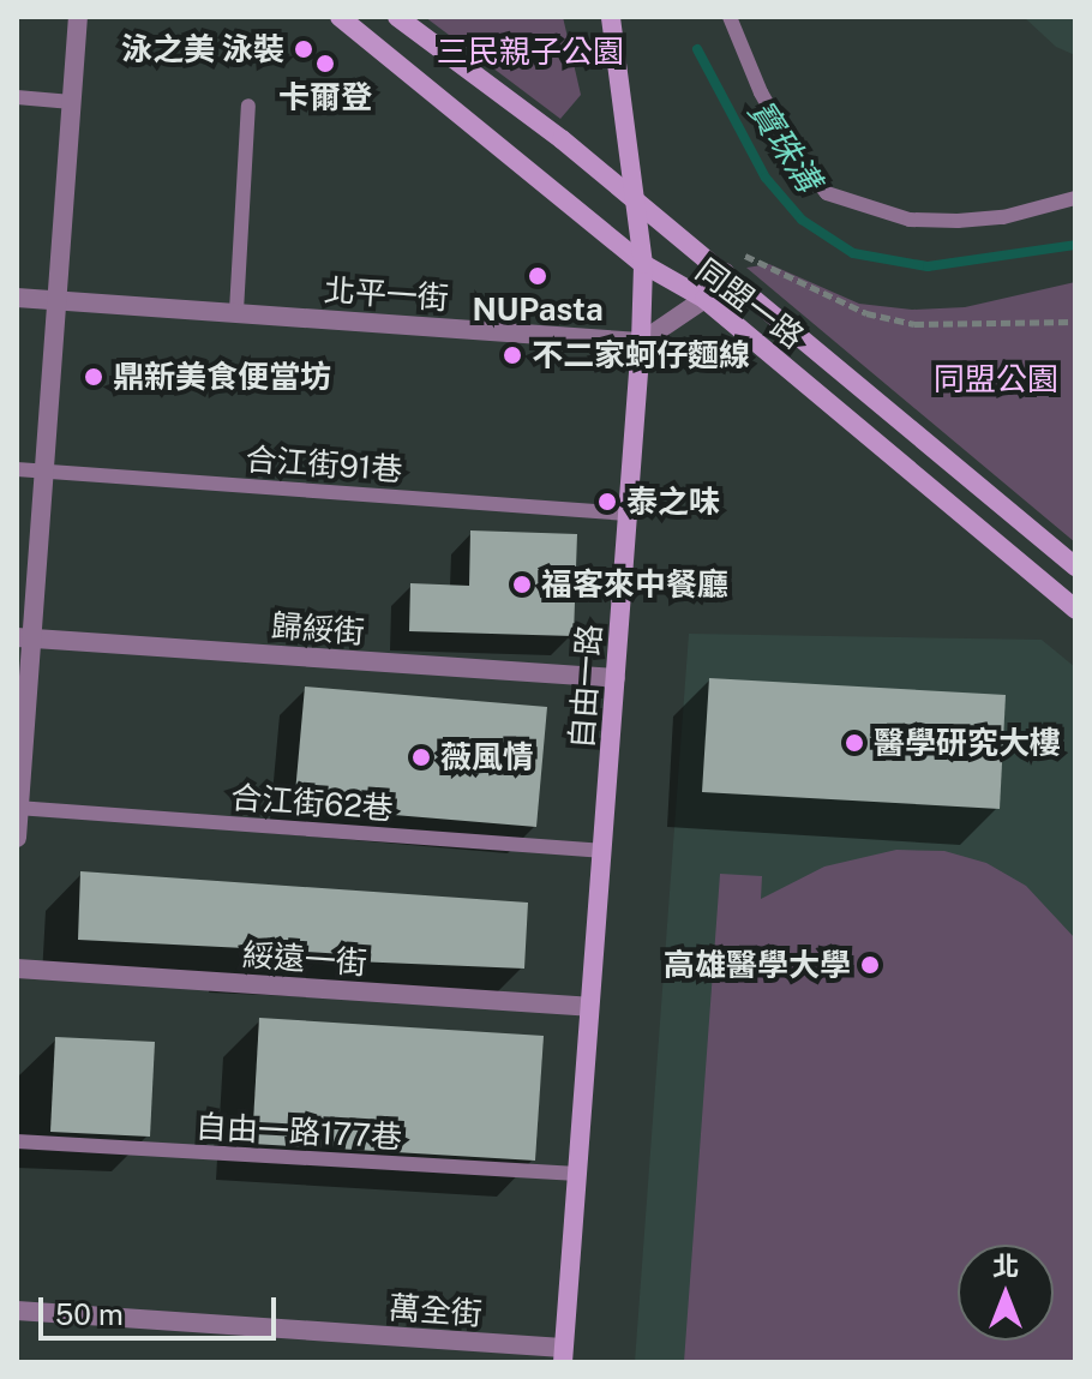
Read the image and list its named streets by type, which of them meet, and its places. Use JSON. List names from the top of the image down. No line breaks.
{"streets":{"street":["北平一街","同盟一路","歸綏街","自由一路","綏遠一街","萬全街"],"lane":["合江街91巷","合江街62巷","自由一路177巷"]},"crossings":[["北平一街","自由一路"],["同盟一路","自由一路"],["合江街91巷","自由一路"],["歸綏街","自由一路"],["自由一路","合江街62巷"],["自由一路","綏遠一街"],["自由一路","自由一路177巷"],["自由一路","萬全街"]],"water":["寶珠溝"],"parks":["三民親子公園","同盟公園"],"places":["泳之美 泳裝","卡爾登","NUPasta","不二家蚵仔麵線","鼎新美食便當坊","泰之味","福客來中餐廳","醫學研究大樓","薇風情","高雄醫學大學"],"scale_bar":"50 m","north":"top"}
